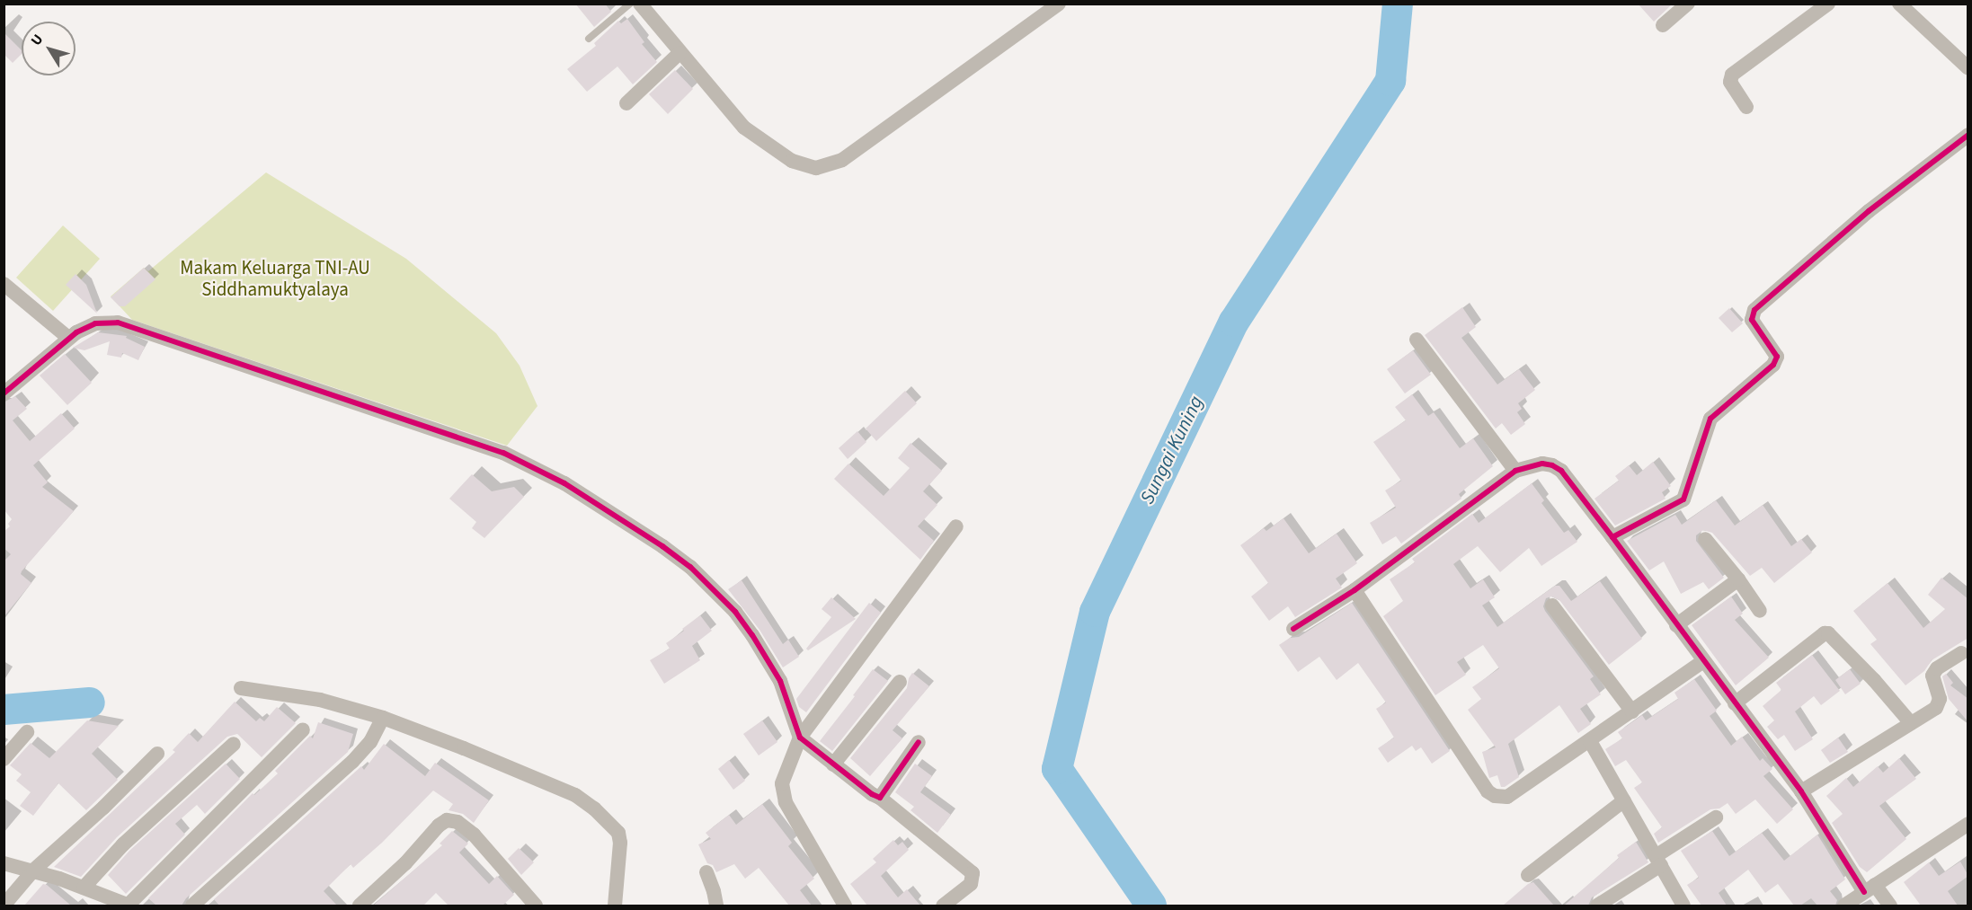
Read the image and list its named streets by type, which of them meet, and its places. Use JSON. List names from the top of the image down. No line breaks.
{"water":["Sungai Kuning"],"parks":["Makam Keluarga TNI-AU Siddhamuktyalaya"],"north":"top left"}
